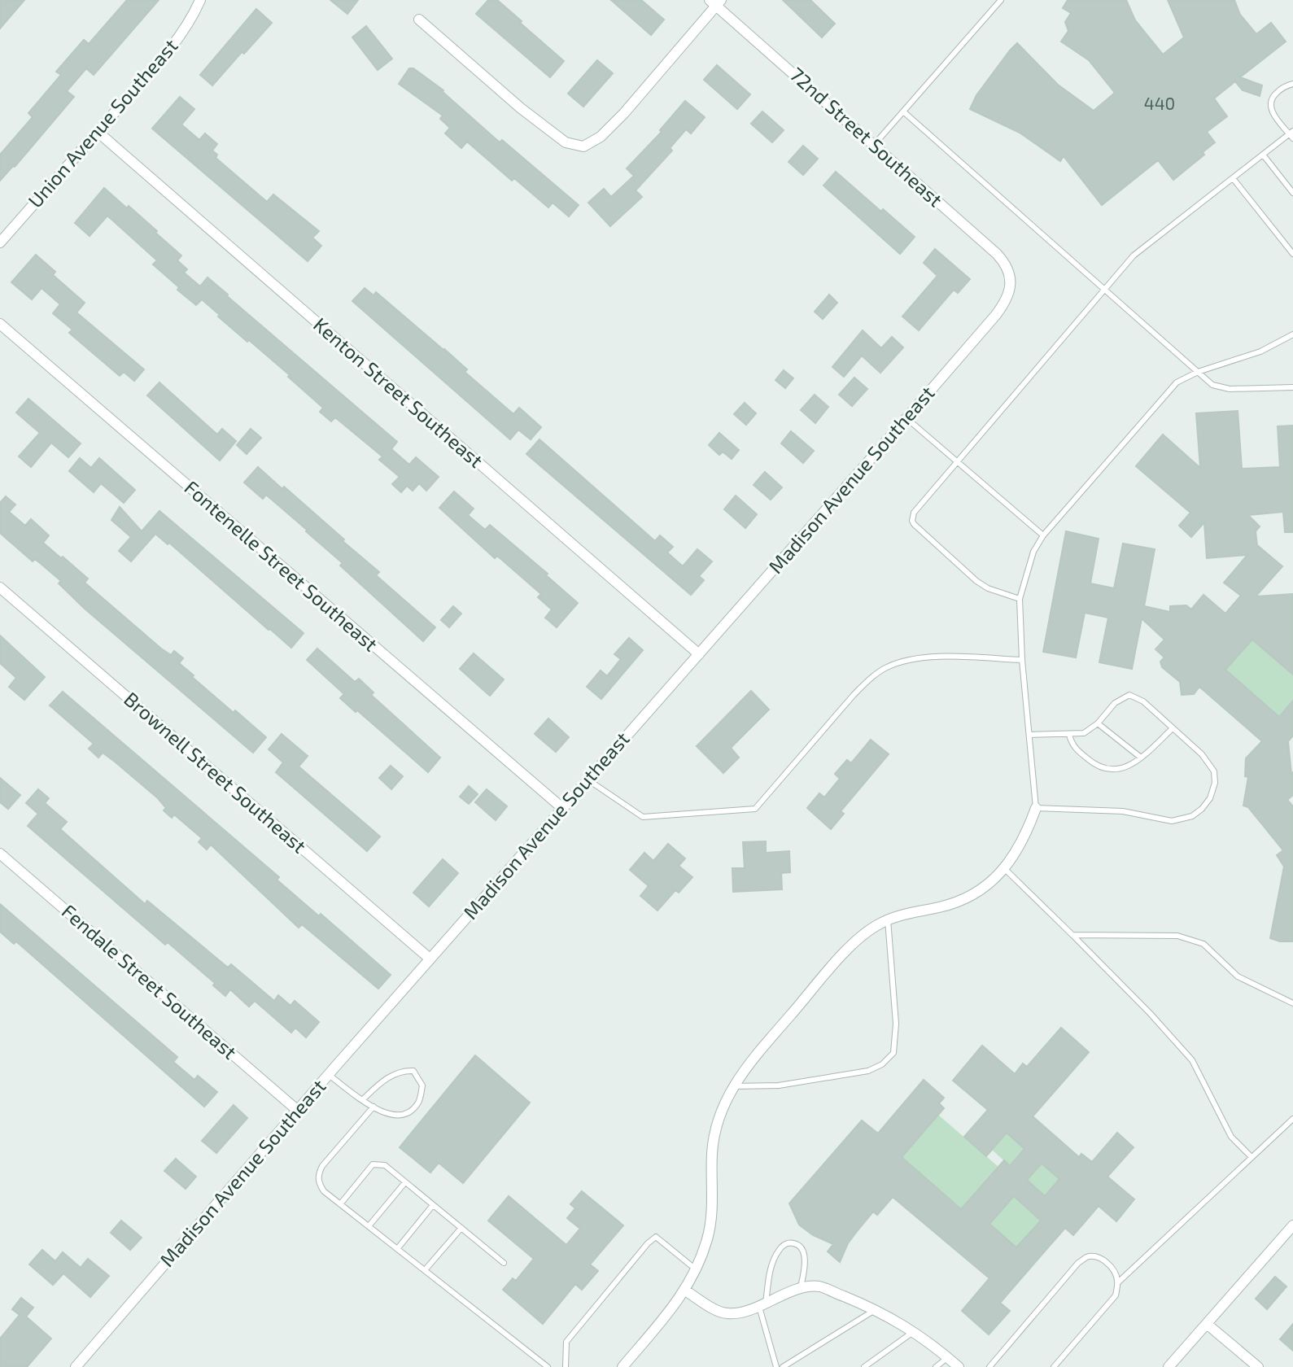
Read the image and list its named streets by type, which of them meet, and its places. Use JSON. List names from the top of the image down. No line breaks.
{"streets":{"street":["Union Avenue Southeast","72nd Street Southeast","Kenton Street Southeast","Madison Avenue Southeast","Fontenelle Street Southeast","Brownell Street Southeast","Fendale Street Southeast"]},"crossings":[["Union Avenue Southeast","Kenton Street Southeast"],["72nd Street Southeast","Madison Avenue Southeast"],["Kenton Street Southeast","Madison Avenue Southeast"],["Madison Avenue Southeast","Fontenelle Street Southeast"],["Madison Avenue Southeast","Brownell Street Southeast"],["Madison Avenue Southeast","Fendale Street Southeast"]],"house_numbers":["440"]}
